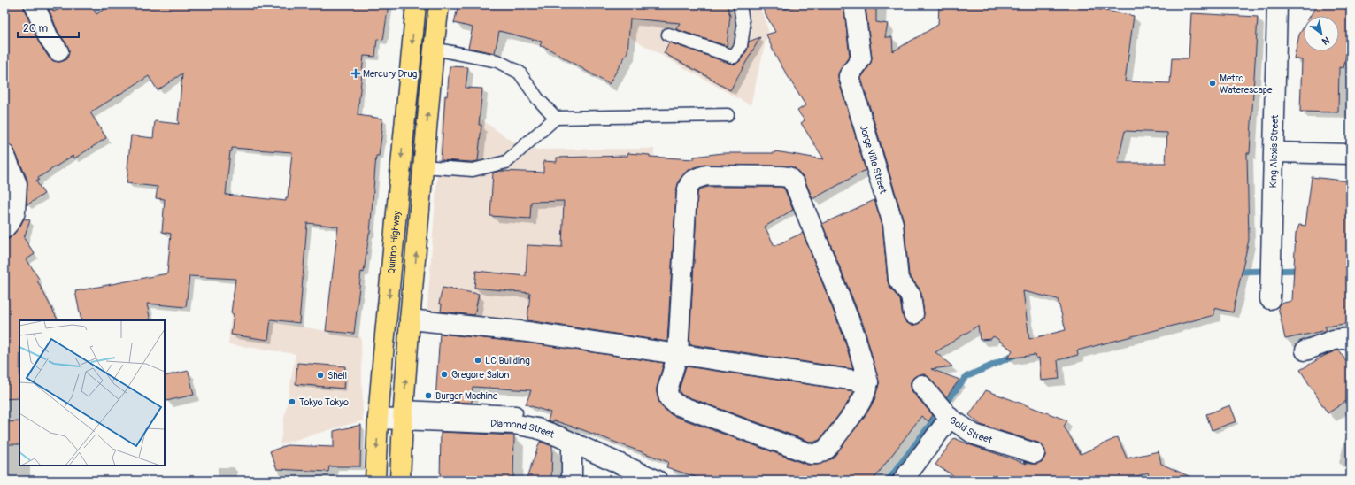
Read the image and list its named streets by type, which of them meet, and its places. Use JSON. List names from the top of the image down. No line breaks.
{"streets":{"main road":["Quirino Highway"],"street":["King Alexis Street","Jorge Ville Street","Gold Street","Diamond Street"]},"crossings":[["Quirino Highway","Diamond Street"]],"places":{"health":["Mercury Drug"],"other":["Metro Waterescape","LC Building","Gregore Salon","Shell","Burger Machine","Tokyo Tokyo"]},"scale_bar":"20 m","north":"bottom right"}
